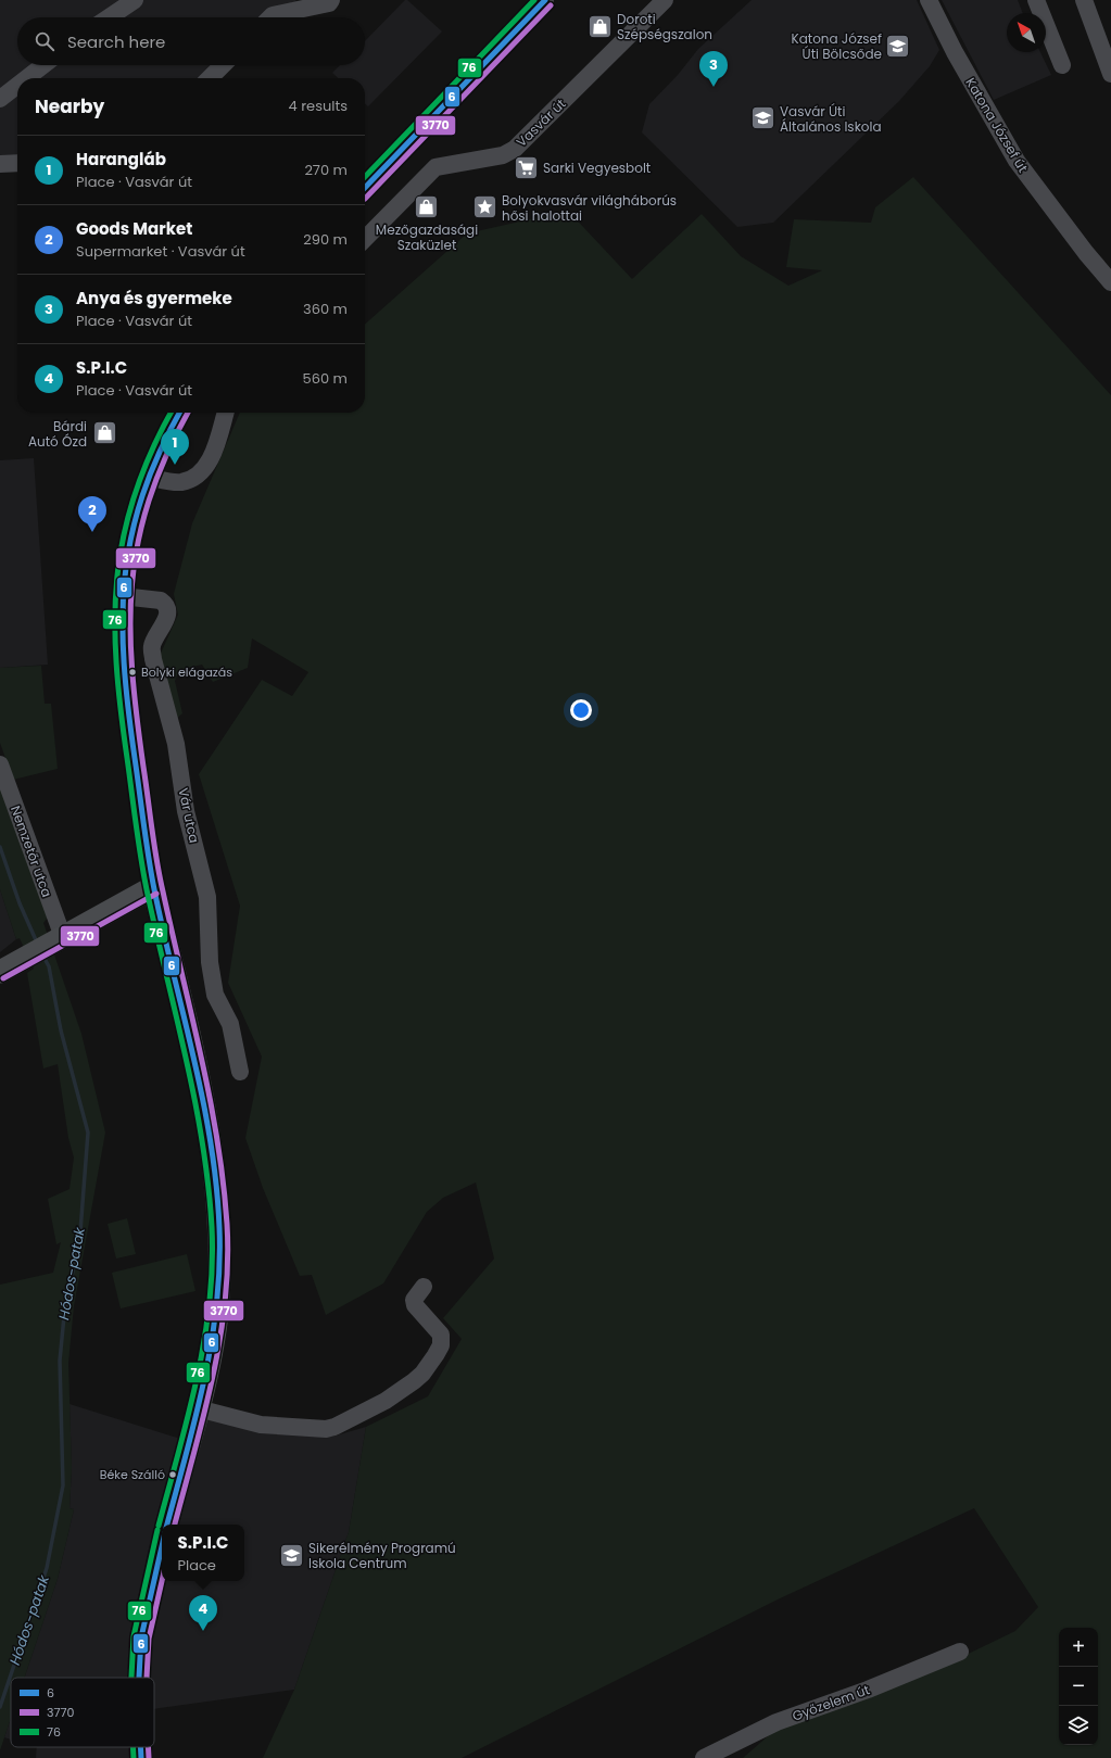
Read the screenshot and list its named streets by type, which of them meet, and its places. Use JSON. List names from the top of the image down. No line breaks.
{"streets":{"street":["Vasvár út","Katona József út","Vár utca","Nemzetőr utca","Győzelem út"]},"water":["Hódos-patak"],"places":{"shop":["Doroti Szépségszalon","Mezőgazdasági Szaküzlet","Bárdi Autó Ózd"],"school or university":["Katona József Úti Bölcsőde","Vasvár Úti Általános Iskola","Sikerélmény Programú Iskola Centrum"],"supermarket":["Sarki Vegyesbolt"],"place":["Bolyokvasvár világháborús hősi halottai"],"other":["Bolyki elágazás","Béke Szálló"]},"lines":["transit line 6","transit line 76","transit line 3770"],"legend":["6","3770","76"],"north":"top left","page":{"search":"Search here","pins":["3","1","2","4"],"heading":["Nearby","4 results"],"list":[{"mark":"1","name":"Harangláb","note":"Place · Vasvár út","value":"270 m"},{"mark":"2","name":"Goods Market","note":"Supermarket · Vasvár út","value":"290 m"},{"mark":"3","name":"Anya és gyermeke","note":"Place · Vasvár út","value":"360 m"},{"mark":"4","name":"S.P.I.C","note":"Place · Vasvár út","value":"560 m"}],"popup":["S.P.I.C","Place"],"map_buttons":["+","−"]}}
